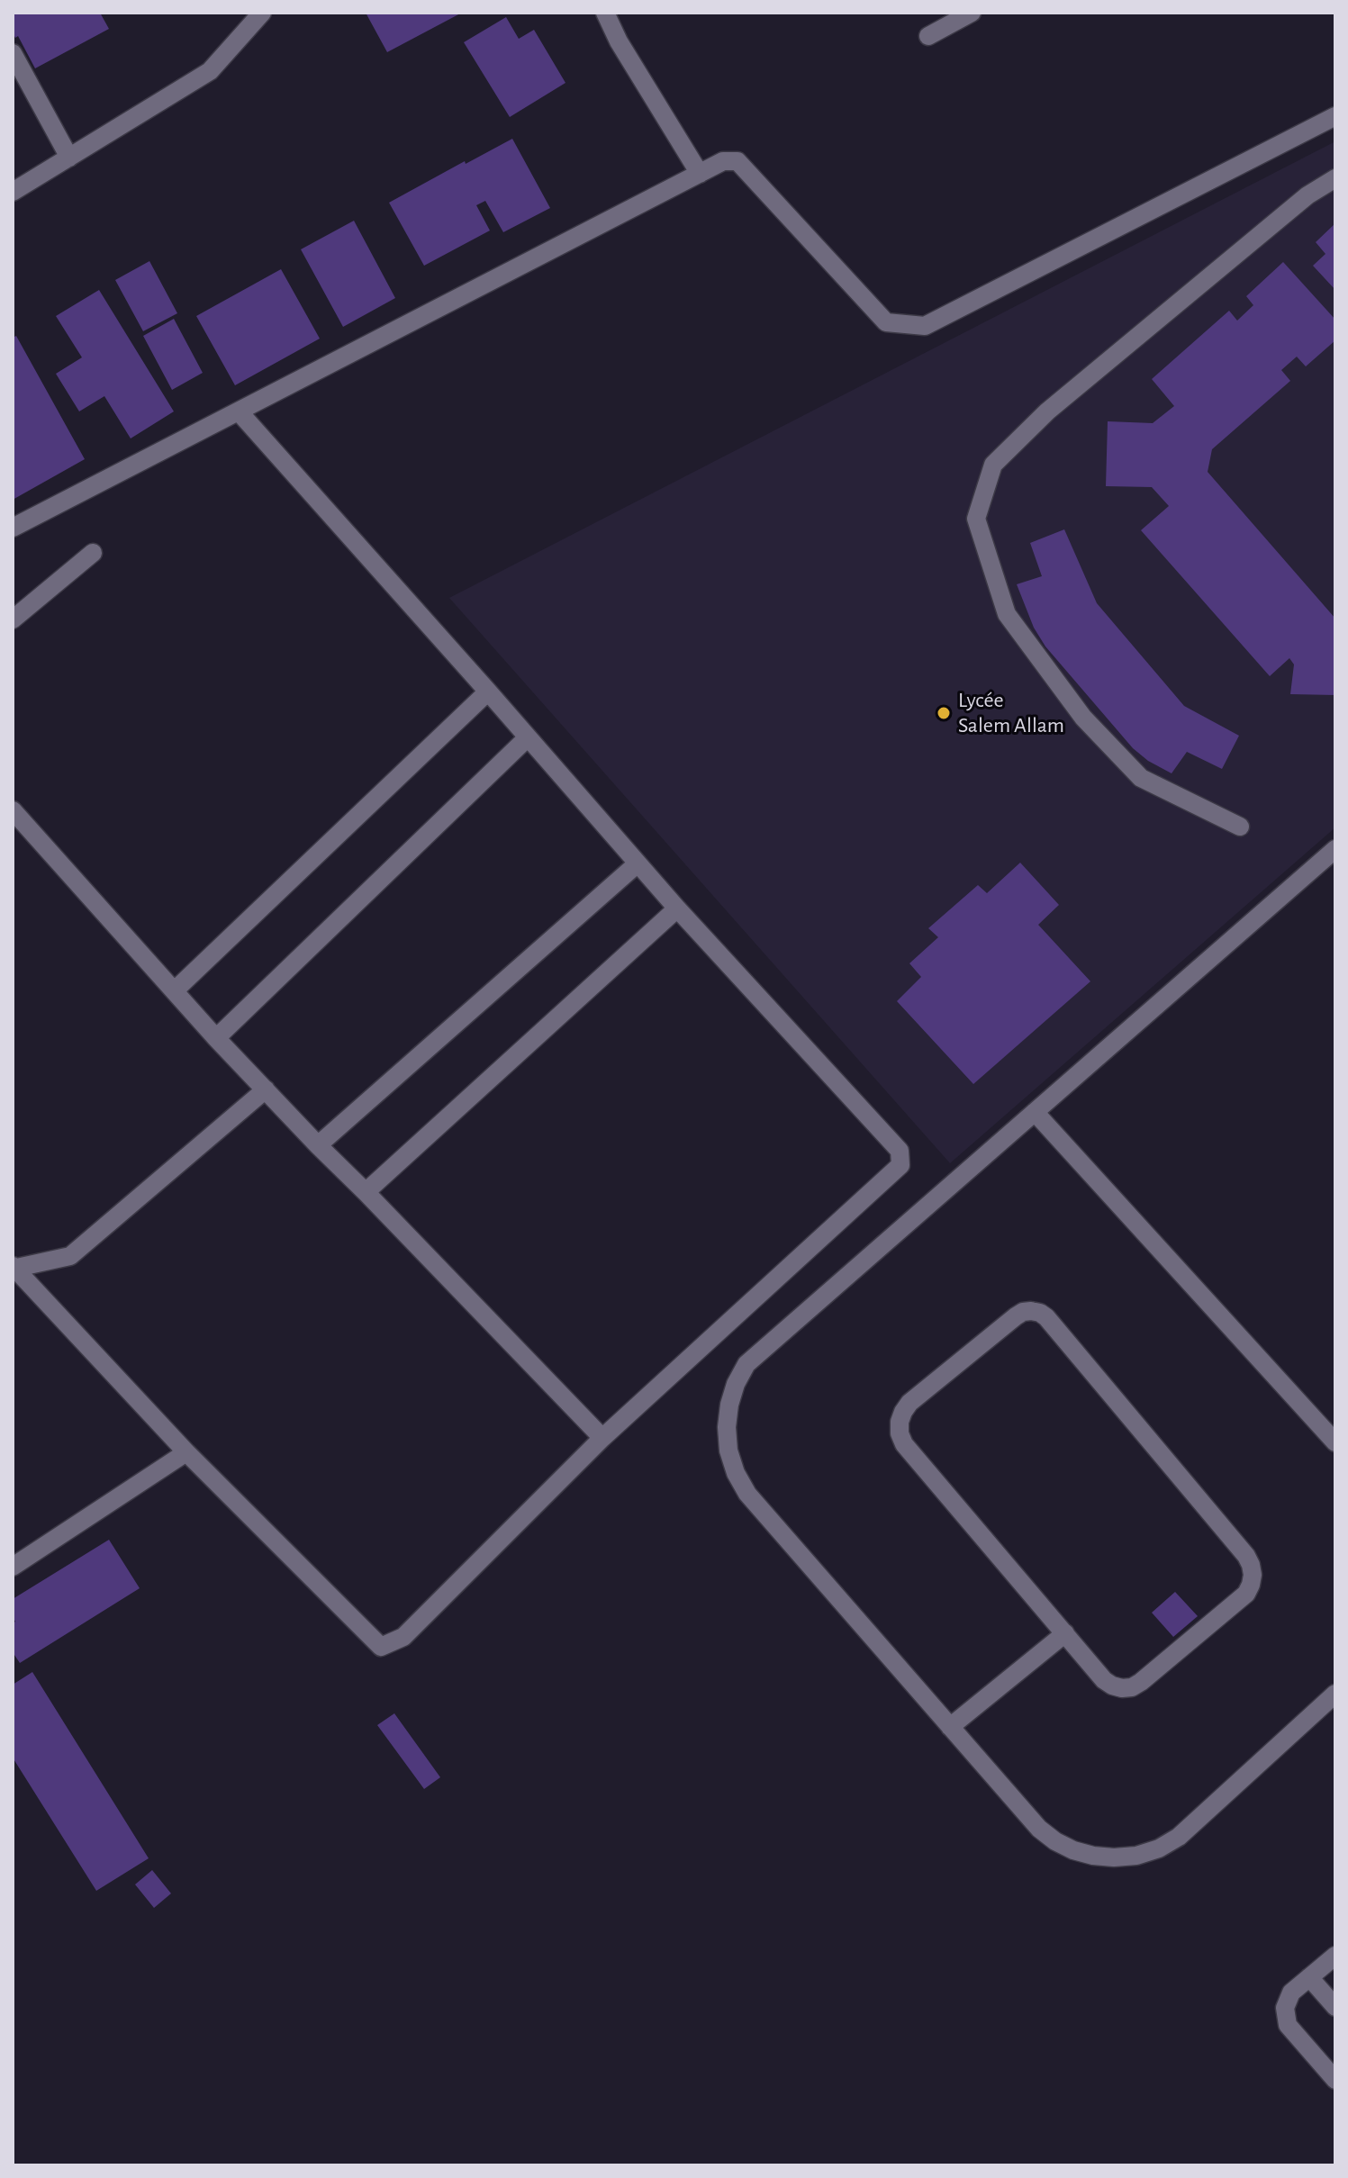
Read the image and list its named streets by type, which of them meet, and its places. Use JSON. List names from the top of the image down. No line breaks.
{"places":["Lycée Salem Allam"]}
